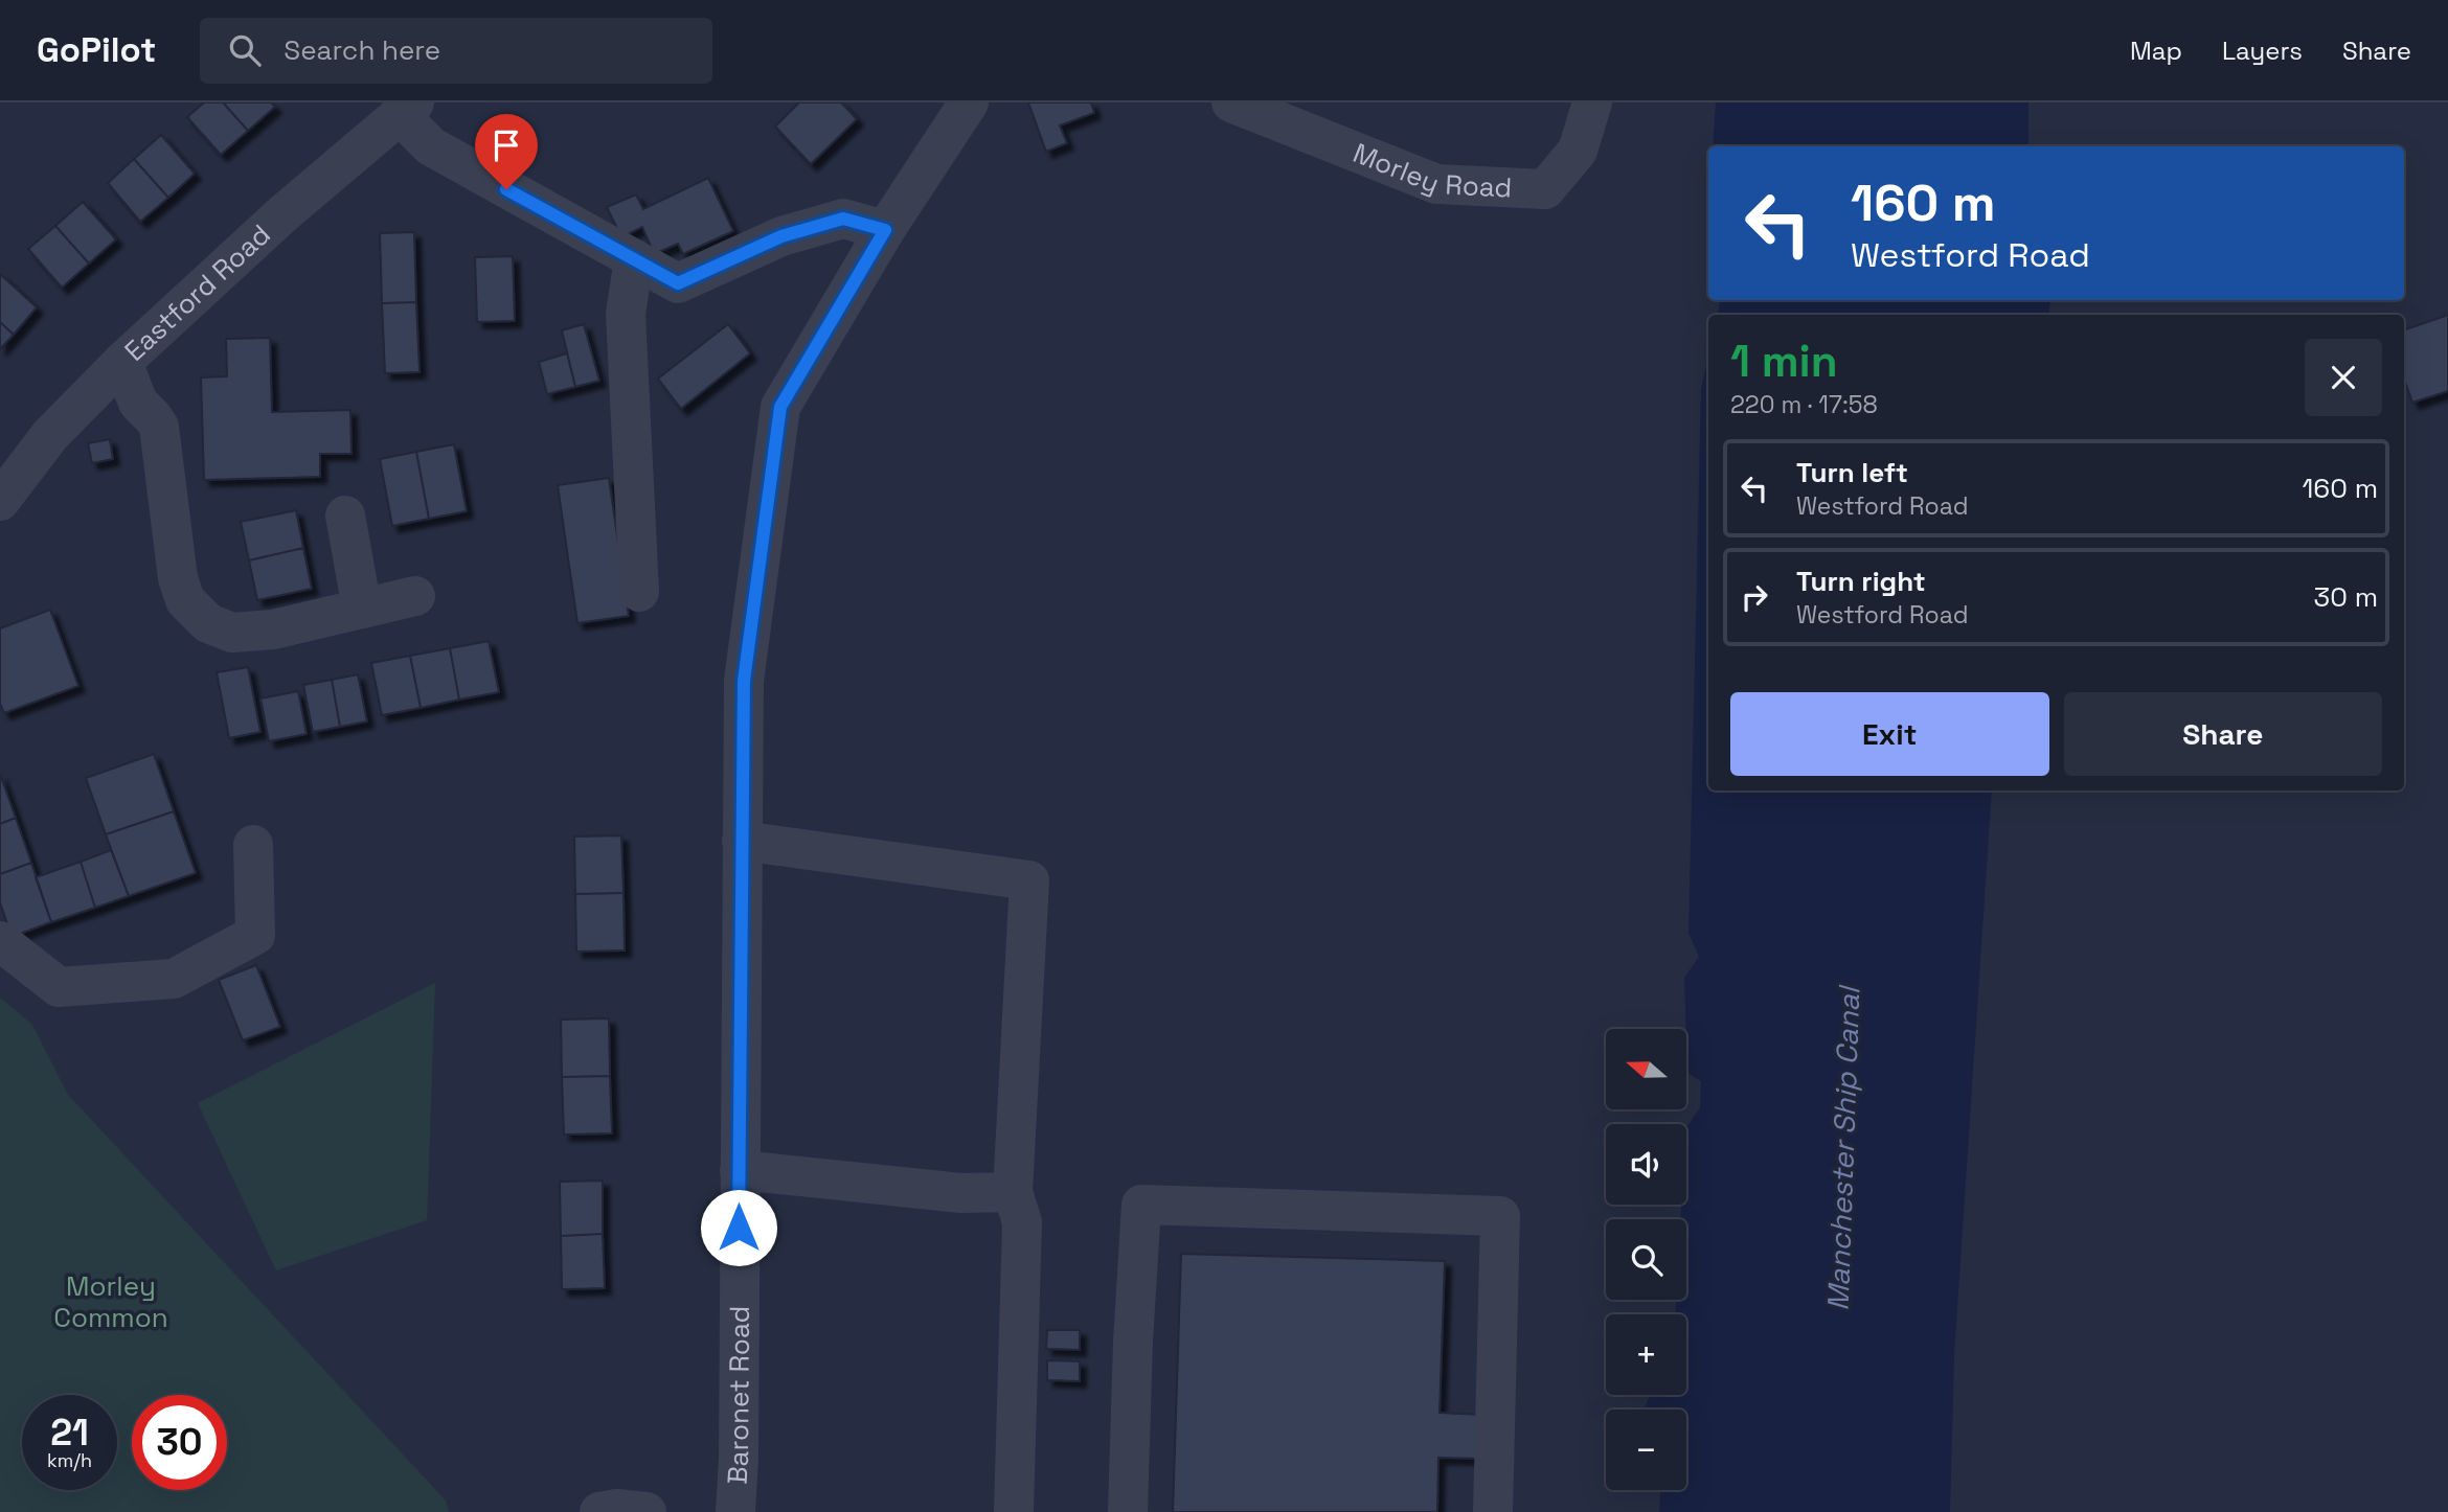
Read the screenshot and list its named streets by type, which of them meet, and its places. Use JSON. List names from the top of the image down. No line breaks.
{"streets":{"street":["Morley Road","Eastford Road","Baronet Road"]},"water":["Manchester Ship Canal"],"parks":["Morley Common"],"north":"left","page":{"header":"GoPilot","search":"Search here","nav":["Map","Layers","Share"],"turn":["160 m","Westford Road"],"heading":["1 min","220 m · 17:58"],"list":[{"name":"Turn left","note":"Westford Road","value":"160 m"},{"name":"Turn right","note":"Westford Road","value":"30 m"}],"buttons":["Exit","Share"],"map_buttons":["+","−"],"speed":"21 km/h","limit":"30"}}
